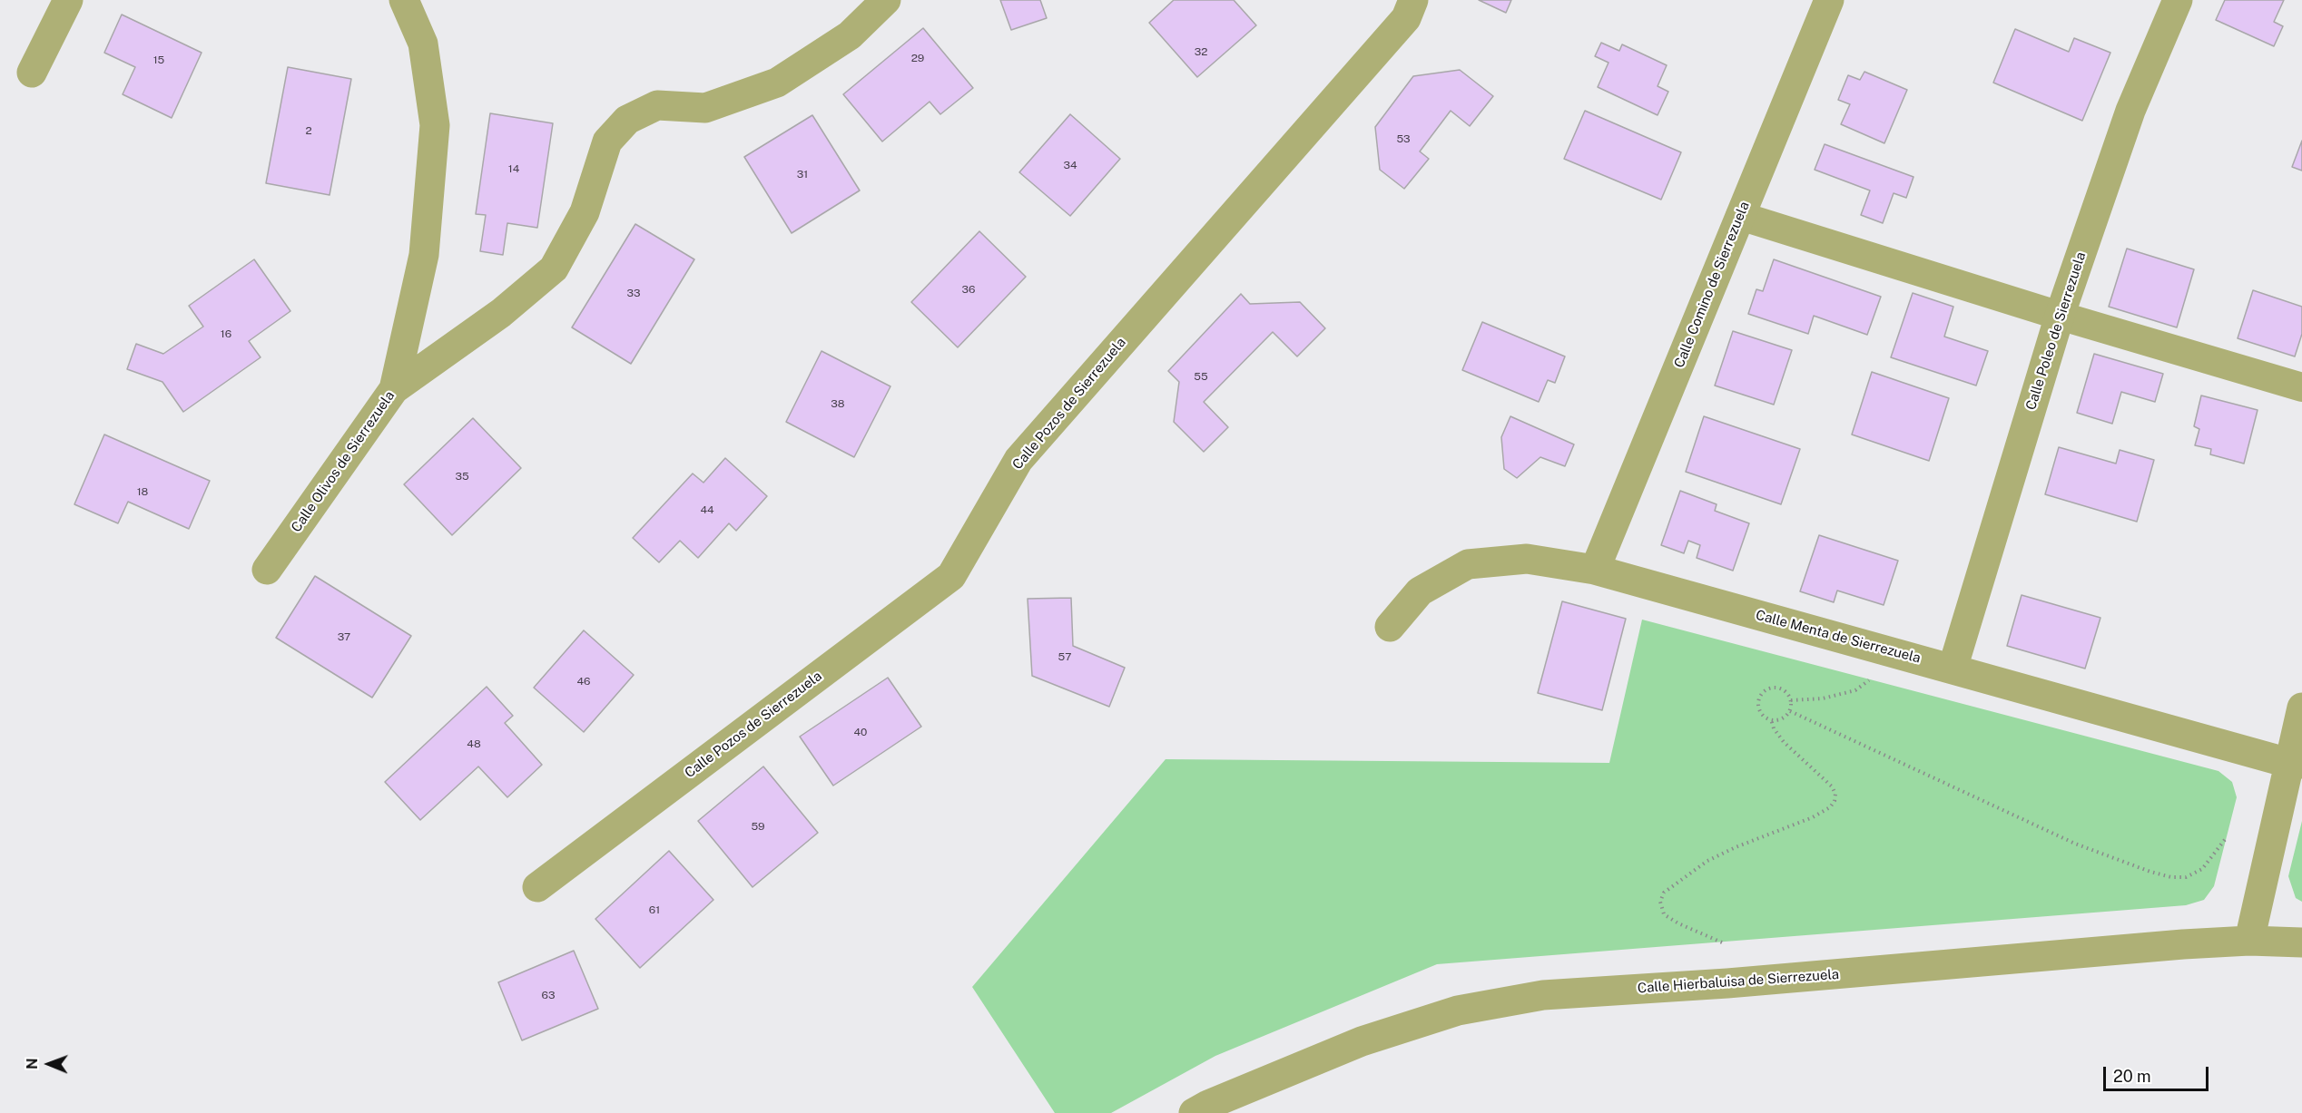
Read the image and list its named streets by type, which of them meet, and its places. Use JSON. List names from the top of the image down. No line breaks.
{"streets":{"street":["Calle Comino de Sierrezuela","Calle Poleo de Sierrezuela","Calle Pozos de Sierrezuela","Calle Olivos de Sierrezuela","Calle Menta de Sierrezuela","Calle Hierbaluisa de Sierrezuela"]},"crossings":[["Calle Comino de Sierrezuela","Calle Menta de Sierrezuela"],["Calle Poleo de Sierrezuela","Calle Menta de Sierrezuela"]],"house_numbers":["32","29","15","2","53","34","14","31","36","33","16","55","38","35","18","44","37","57","46","40","48","59","61","63"],"scale_bar":"20 m","north":"left"}
